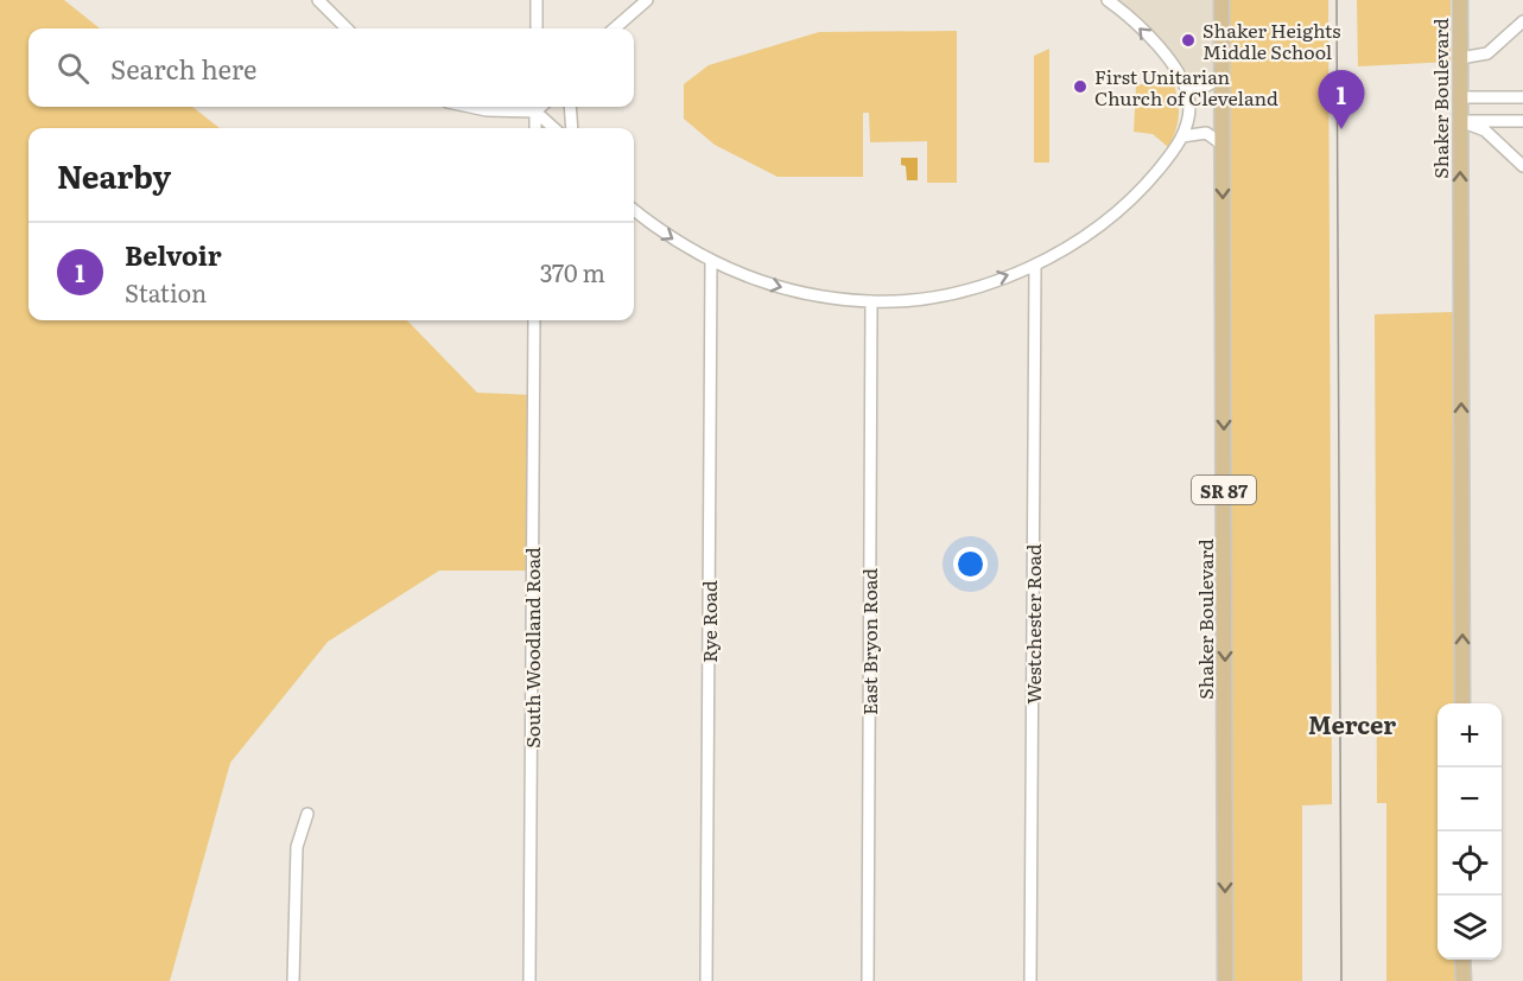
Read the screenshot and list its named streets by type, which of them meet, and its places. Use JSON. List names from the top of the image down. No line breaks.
{"streets":{"main road":["Shaker Boulevard","SR 87"],"street":["Rye Road","Westchester Road","East Bryon Road","South Woodland Road"]},"districts":["Mercer"],"places":["Shaker Heights Middle School","First Unitarian Church of Cleveland"],"page":{"search":"Search here","pins":"1","heading":"Nearby","list":[{"mark":"1","name":"Belvoir","note":"Station","value":"370 m"}],"map_buttons":["+","−"]}}
